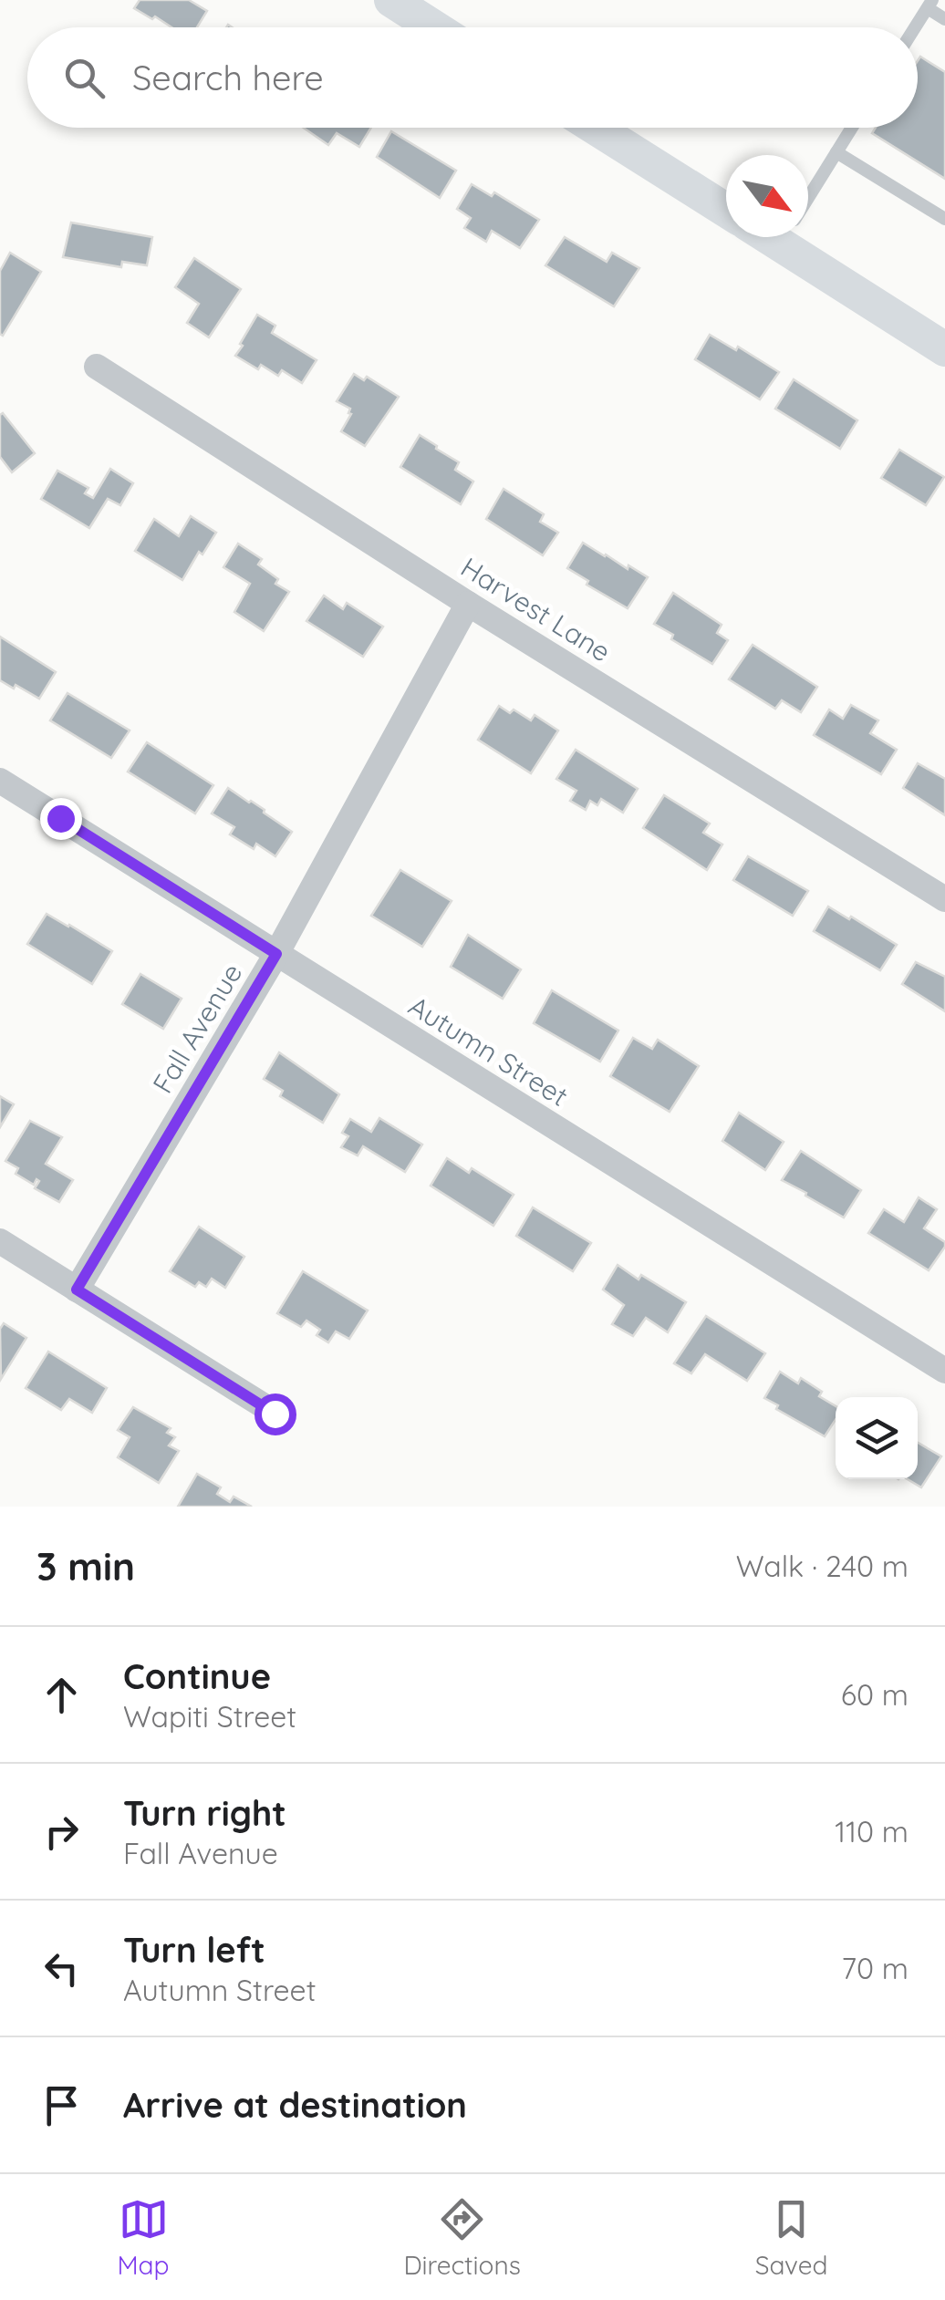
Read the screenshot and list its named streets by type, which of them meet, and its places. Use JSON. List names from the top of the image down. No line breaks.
{"streets":{"street":["Harvest Lane","Fall Avenue","Autumn Street"]},"crossings":[["Harvest Lane","Fall Avenue"],["Fall Avenue","Autumn Street"]],"north":"bottom right","page":{"search":"Search here","heading":["3 min","Walk · 240 m"],"list":[["Continue","Wapiti Street","60 m"],["Turn right","Fall Avenue","110 m"],["Turn left","Autumn Street","70 m"],"Arrive at destination"],"nav":["Map","Directions","Saved"]}}
